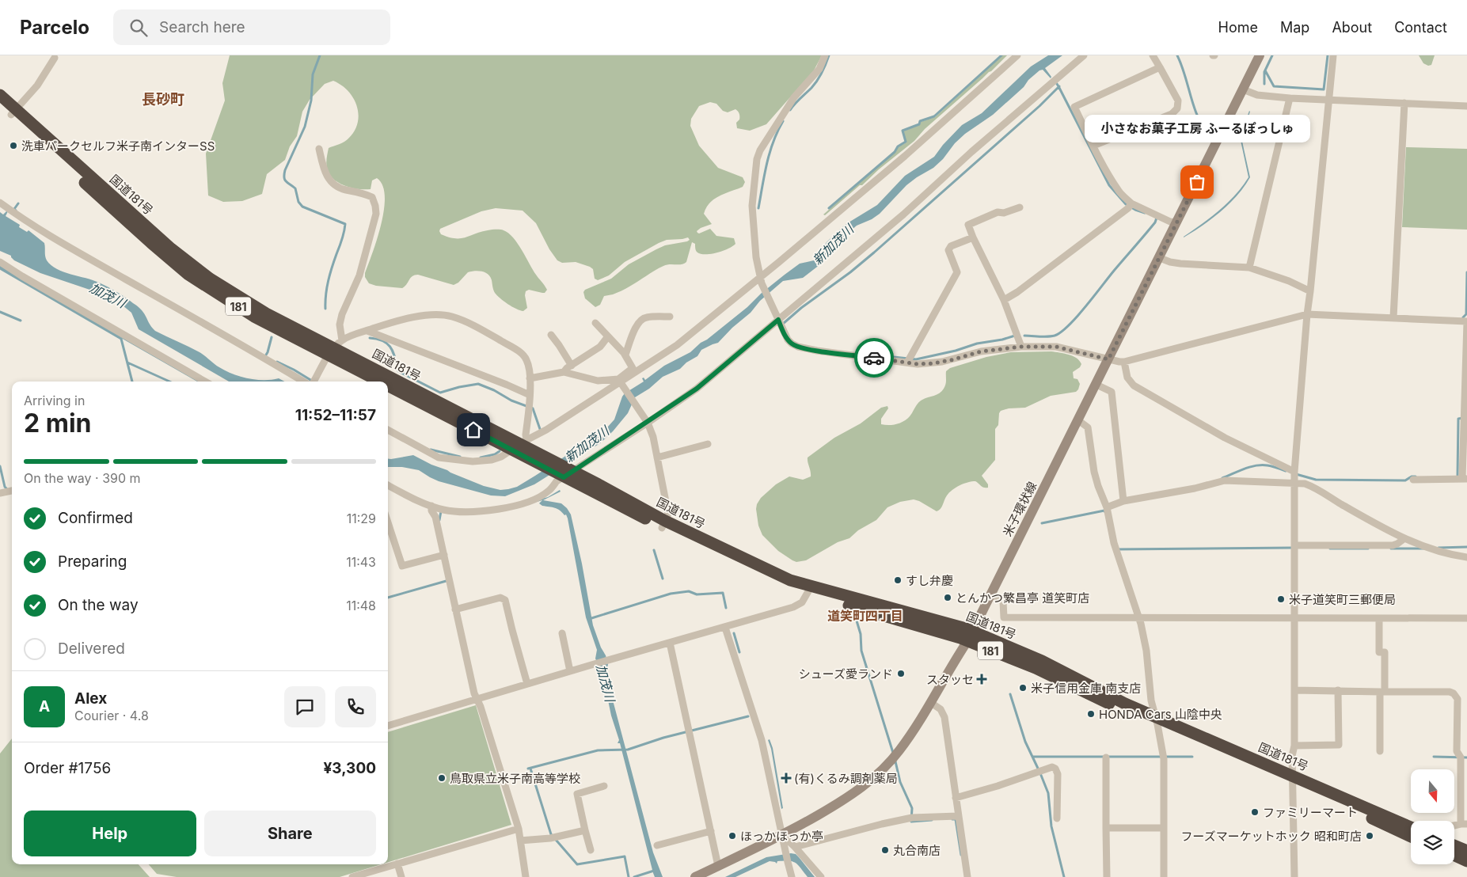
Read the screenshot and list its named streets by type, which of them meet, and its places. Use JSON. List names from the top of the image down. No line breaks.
{"streets":{"highway":["国道181号","181"],"main road":["米子環状線"]},"crossings":[["国道181号","米子環状線"]],"districts":["長砂町","道笑町四丁目"],"water":["新加茂川","加茂川"],"places":{"other":["洗車パークセルフ米子南インターSS","小さなお菓子工房 ふーるぽっしゅ","すし弁慶","とんかつ繁昌亭 道笑町店","米子道笑町三郵便局","シューズ愛ランド","米子信用金庫 南支店","HONDA Cars 山陰中央","鳥取県立米子南高等学校","ファミリーマート","ほっかほっか亭","フーズマーケットホック 昭和町店","丸合南店"],"health":["スタッセ","(有)くるみ調剤薬局"]},"north":"bottom","page":{"header":"Parcelo","search":"Search here","nav":["Home","Map","About","Contact"],"bubble":"小さなお菓子工房 ふーるぽっしゅ","heading":["2 min","Arriving in","11:52–11:57"],"panel":["Alex","Courier · 4.8","Order #1756","¥3,300"],"bar":"On the way · 390 m","list":[["Confirmed","11:29"],["Preparing","11:43"],["On the way","11:48"],"Delivered"],"round":"A","buttons":["Help","Share"]}}
